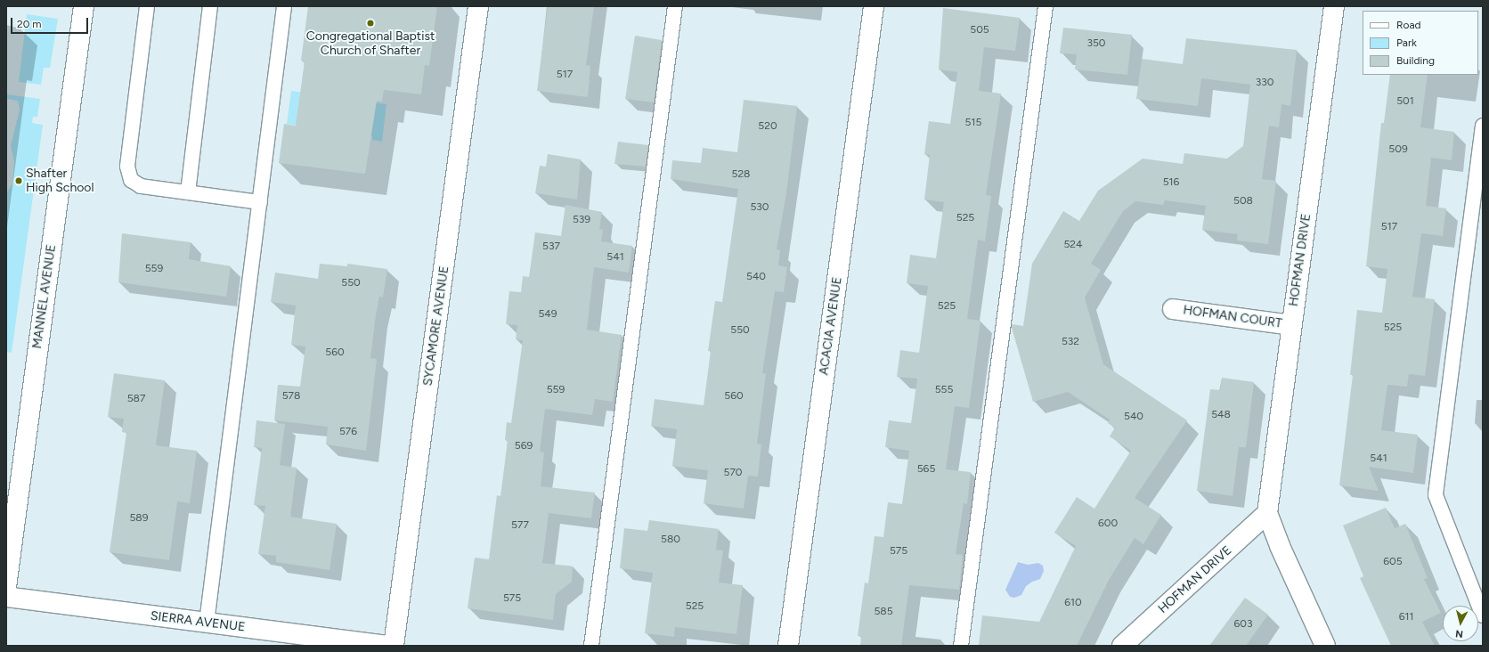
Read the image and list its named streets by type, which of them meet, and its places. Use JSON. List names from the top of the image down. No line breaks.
{"streets":{"street":["HOFMAN DRIVE","MANNEL AVENUE","HOFMAN COURT","SYCAMORE AVENUE","ACACIA AVENUE","SIERRA AVENUE"]},"crossings":[["HOFMAN DRIVE","HOFMAN COURT"]],"places":["Congregational Baptist Church of Shafter","Shafter High School"],"house_numbers":["505","350","517","330","501","515","520","509","528","516","508","530","525","539","517","524","537","541","559","540","550","525","549","525","550","532","560","559","555","578","560","587","548","540","576","569","541","565","570","589","600","577","580","575","605","575","610","525","585","611","603"],"legend":["Road","Park","Building"],"scale_bar":"20 m","north":"bottom"}
